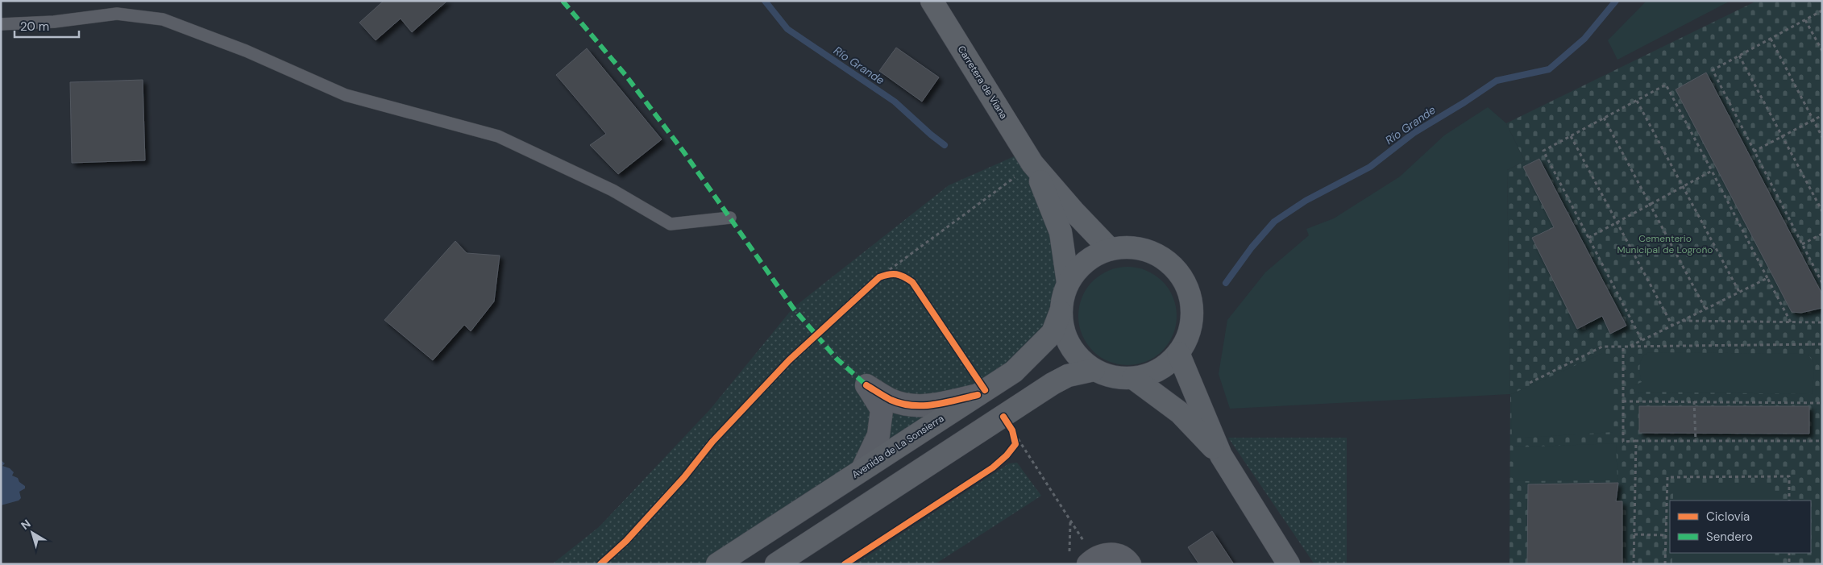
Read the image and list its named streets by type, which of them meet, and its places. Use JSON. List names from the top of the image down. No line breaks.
{"streets":{"main road":["Carretera de Viana","Avenida de La Sonsierra"]},"crossings":[["Carretera de Viana","Avenida de La Sonsierra"]],"water":["Río Grande"],"parks":["Cementerio Municipal de Logroño"],"legend":["Ciclovía","Sendero"],"scale_bar":"20 m","north":"top left"}
